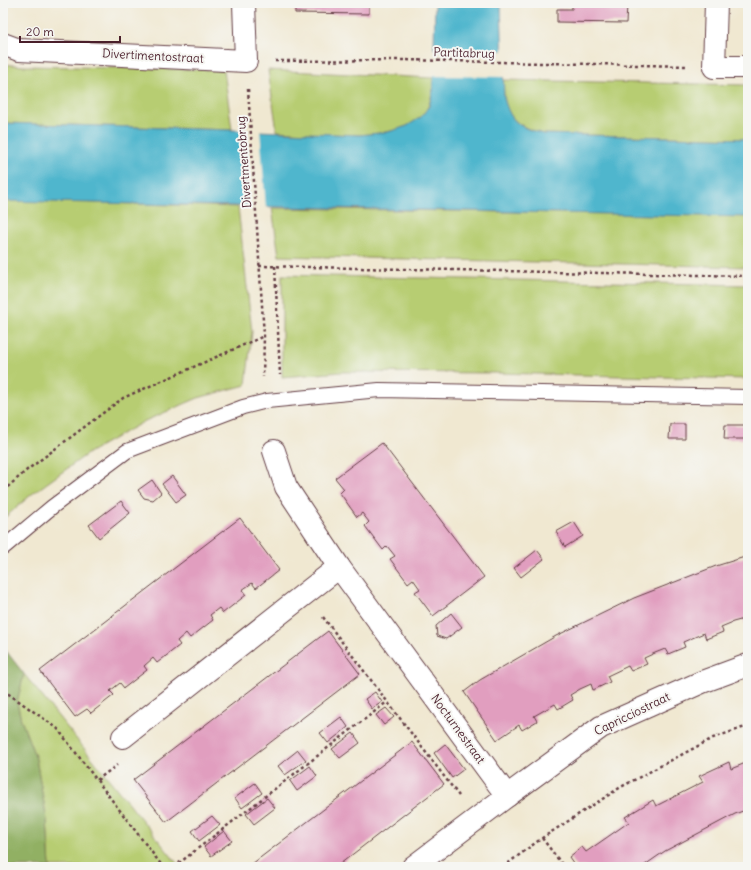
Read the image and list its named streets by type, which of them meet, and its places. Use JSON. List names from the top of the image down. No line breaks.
{"streets":{"street":["Divertimentostraat","Capricciostraat","Nocturnestraat"],"path":["Partitabrug","Divertmentobrug"]},"crossings":[["Partitabrug","Divertimentostraat"],["Capricciostraat","Nocturnestraat"]],"scale_bar":"20 m"}
